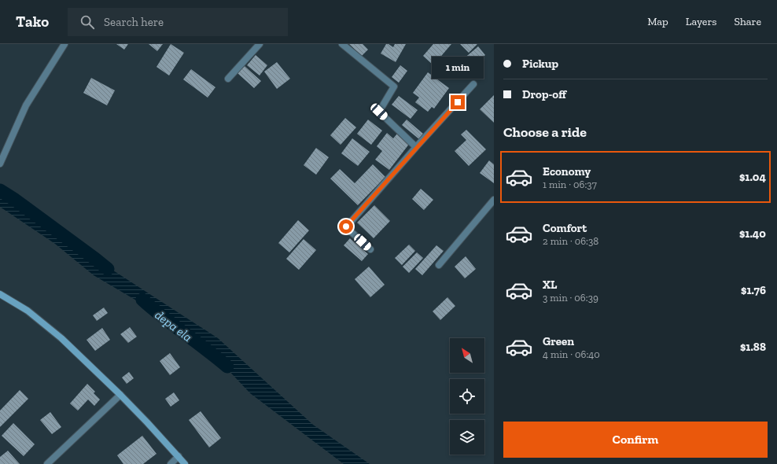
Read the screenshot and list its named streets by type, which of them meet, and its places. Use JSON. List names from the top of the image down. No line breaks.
{"water":["depa ela"],"north":"top left","page":{"header":"Tako","search":"Search here","nav":["Map","Layers","Share"],"banner":["Pickup","Drop-off"],"bubble":"1 min","heading":"Choose a ride","list":[{"name":"Economy","note":"1 min · 06:37","value":"$1.04"},{"name":"Comfort","note":"2 min · 06:38","value":"$1.40"},{"name":"XL","note":"3 min · 06:39","value":"$1.76"},{"name":"Green","note":"4 min · 06:40","value":"$1.88"}],"buttons":"Confirm"}}
